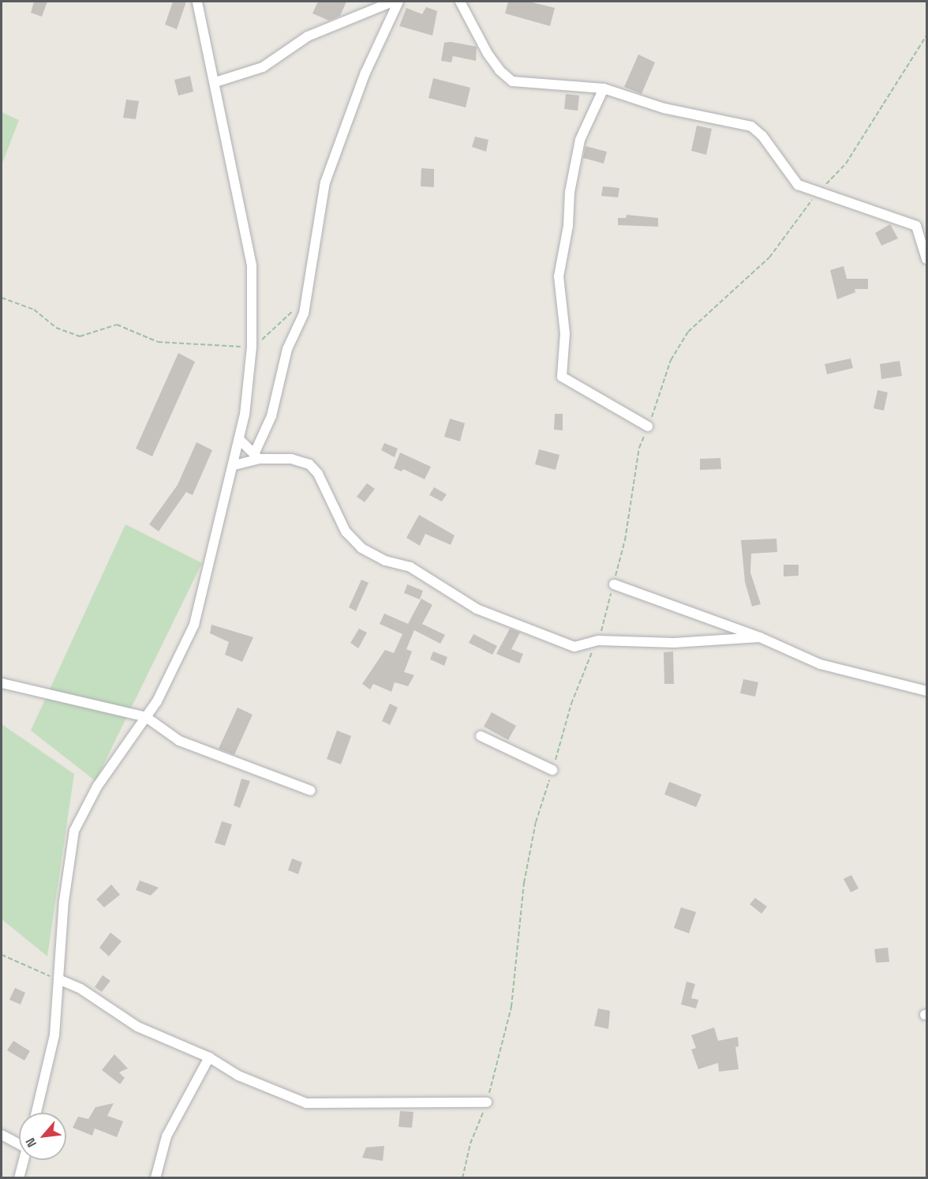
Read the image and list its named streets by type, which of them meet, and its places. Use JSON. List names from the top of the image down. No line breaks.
{"north":"bottom left"}
